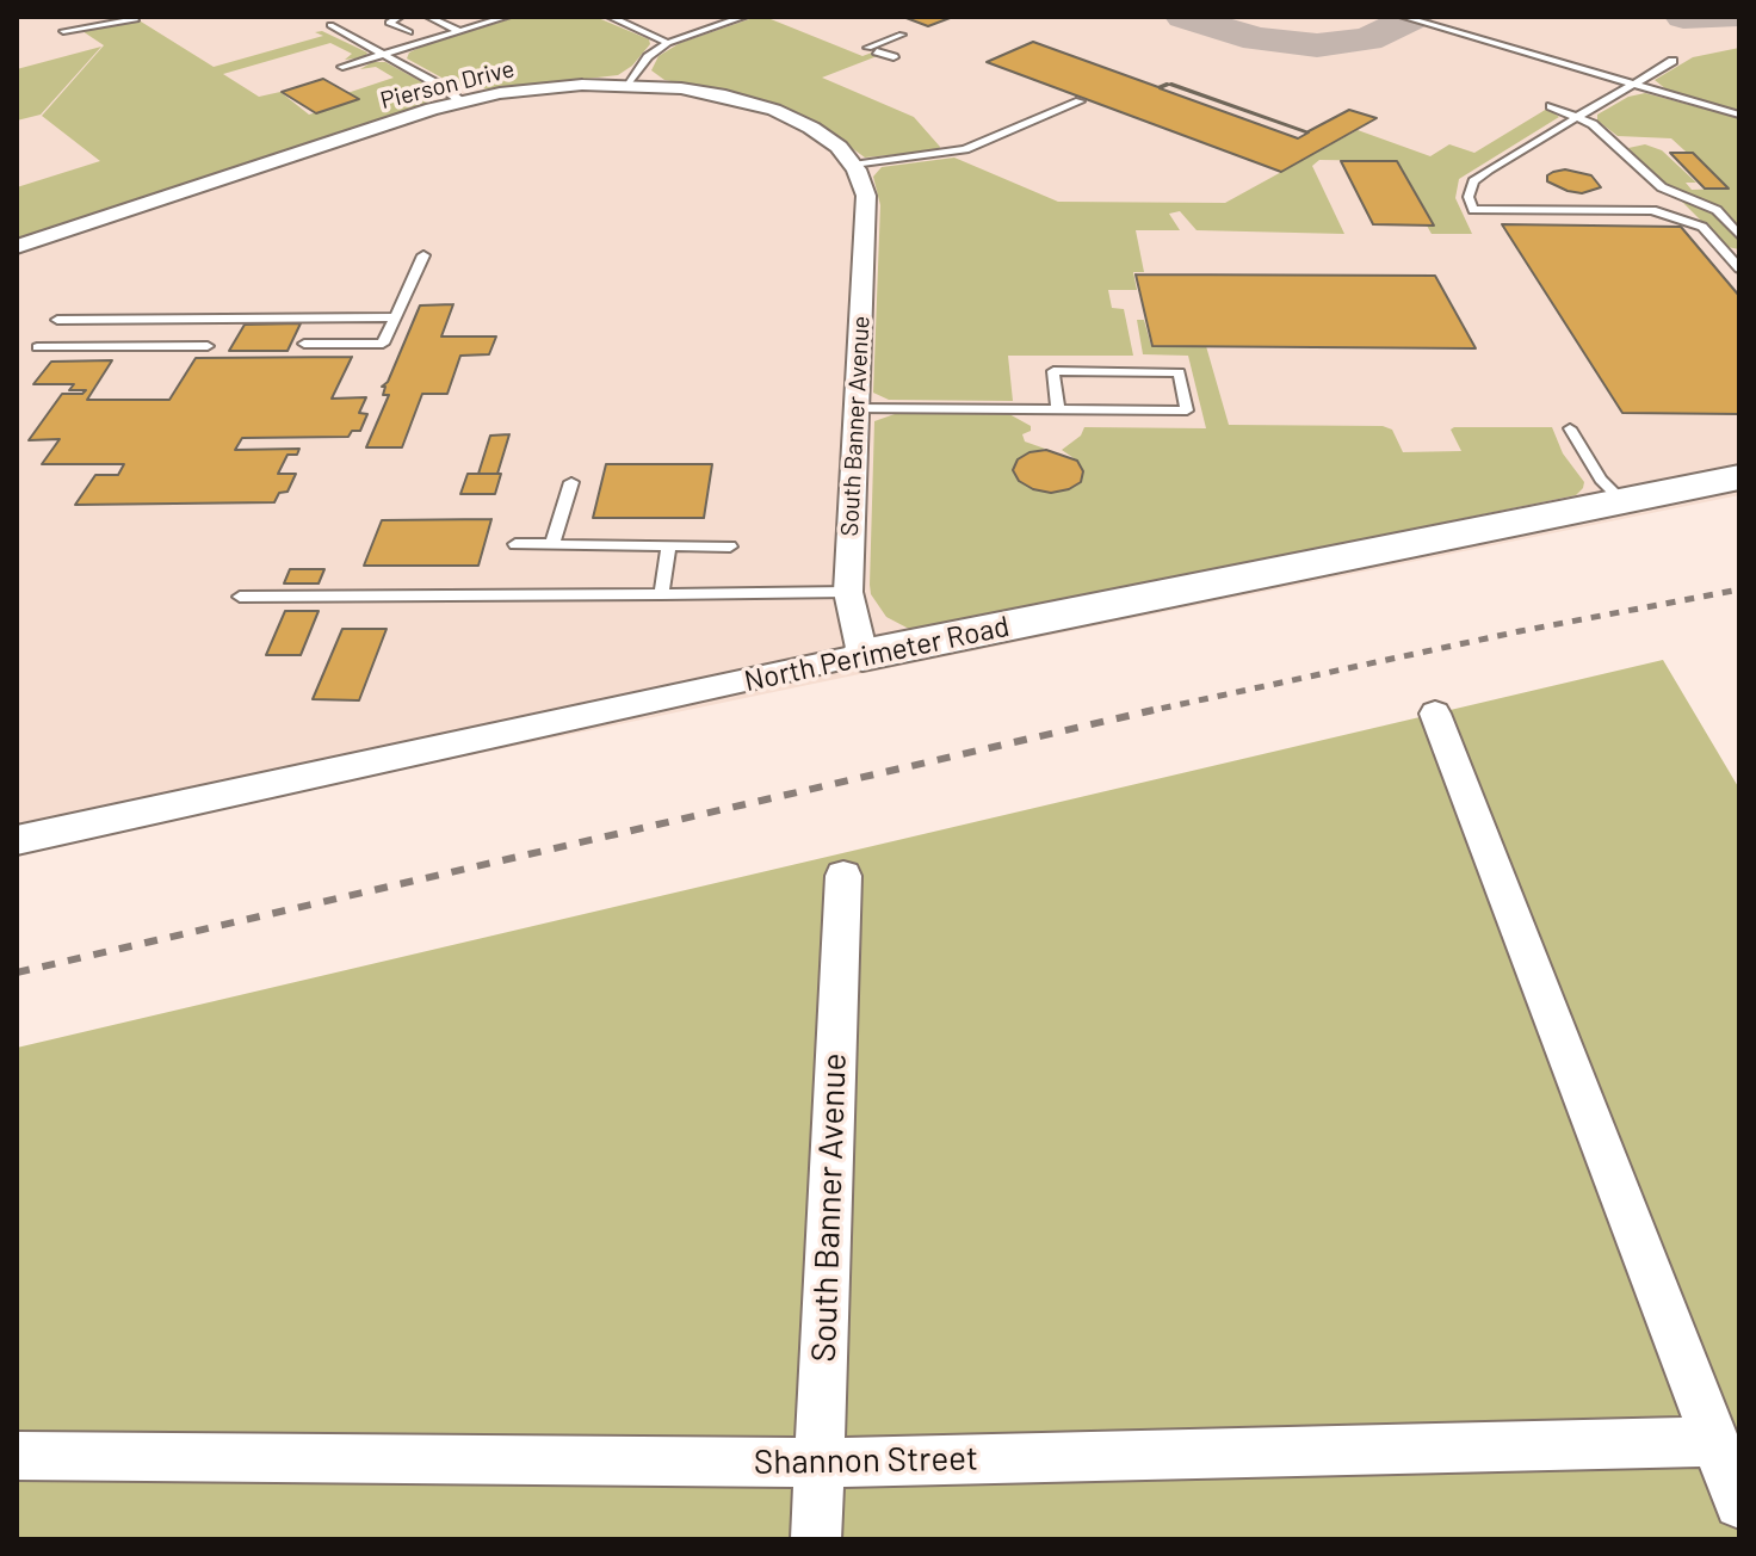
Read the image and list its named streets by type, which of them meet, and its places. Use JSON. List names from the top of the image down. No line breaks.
{"streets":{"street":["Pierson Drive","South Banner Avenue","North Perimeter Road","Shannon Street"]},"crossings":[["Pierson Drive","South Banner Avenue"],["South Banner Avenue","North Perimeter Road"],["South Banner Avenue","Shannon Street"]]}
